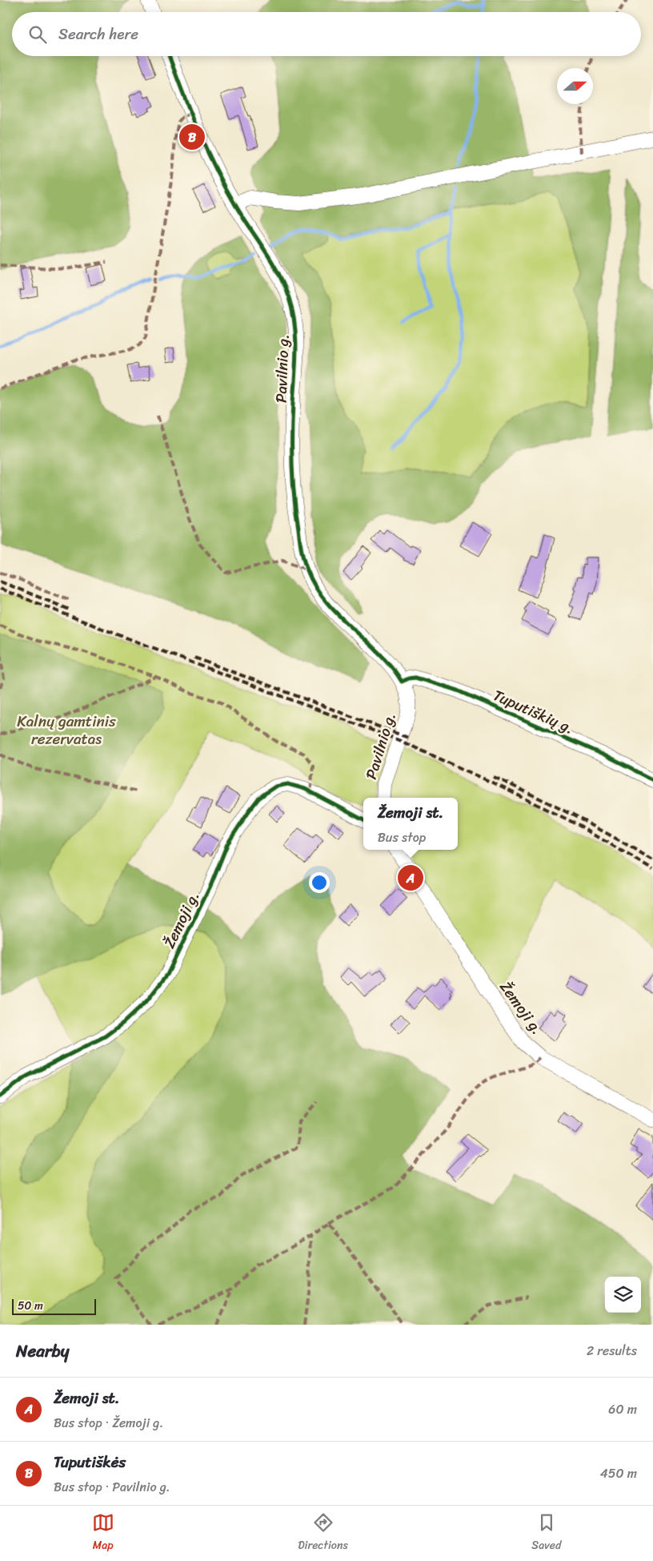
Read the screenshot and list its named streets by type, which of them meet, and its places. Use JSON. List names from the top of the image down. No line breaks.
{"streets":{"street":["Pavilnio g.","Tuputiškių g.","Žemoji g."]},"crossings":[["Pavilnio g.","Tuputiškių g."]],"parks":["Kalnų gamtinis rezervatas"],"scale_bar":"50 m","north":"right","page":{"search":"Search here","pins":["B","A"],"popup":["Žemoji st.","Bus stop"],"scale":"50 m","heading":["Nearby","2 results"],"list":[{"mark":"A","name":"Žemoji st.","note":"Bus stop · Žemoji g.","value":"60 m"},{"mark":"B","name":"Tuputiškės","note":"Bus stop · Pavilnio g.","value":"450 m"}],"nav":["Map","Directions","Saved"]}}
